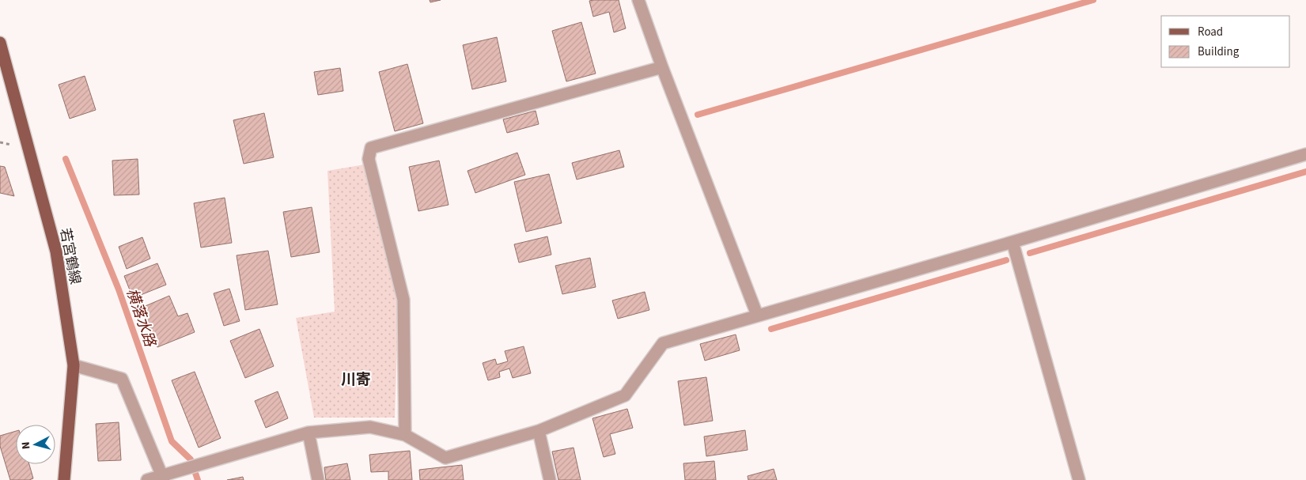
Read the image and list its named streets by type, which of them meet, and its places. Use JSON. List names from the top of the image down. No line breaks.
{"streets":{"main road":["若宮鶴線"]},"districts":["川寄"],"water":["横落水路"],"legend":["Road","Building"],"north":"left"}
